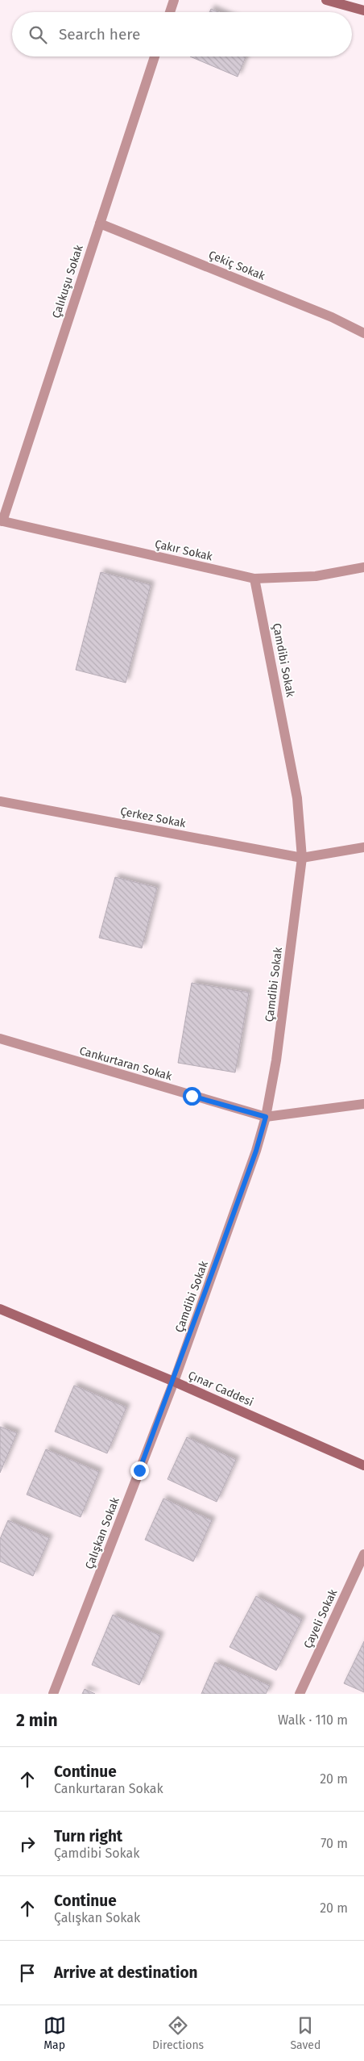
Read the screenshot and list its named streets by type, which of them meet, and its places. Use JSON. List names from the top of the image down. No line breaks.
{"streets":{"street":["Çekiç Sokak","Çalıkuşu Sokak","Çakır Sokak","Çamdibi Sokak","Çerkez Sokak","Cankurtaran Sokak","Çınar Caddesi","Çalışkan Sokak","Çayeli Sokak"]},"crossings":[["Çekiç Sokak","Çalıkuşu Sokak"],["Çalıkuşu Sokak","Çakır Sokak"],["Çakır Sokak","Çamdibi Sokak"],["Çamdibi Sokak","Çerkez Sokak"],["Çamdibi Sokak","Cankurtaran Sokak"],["Çamdibi Sokak","Çınar Caddesi"],["Çamdibi Sokak","Çalışkan Sokak"],["Çınar Caddesi","Çalışkan Sokak"]],"page":{"search":"Search here","heading":["2 min","Walk · 110 m"],"list":[["Continue","Cankurtaran Sokak","20 m"],["Turn right","Çamdibi Sokak","70 m"],["Continue","Çalışkan Sokak","20 m"],"Arrive at destination"],"nav":["Map","Directions","Saved"]}}
